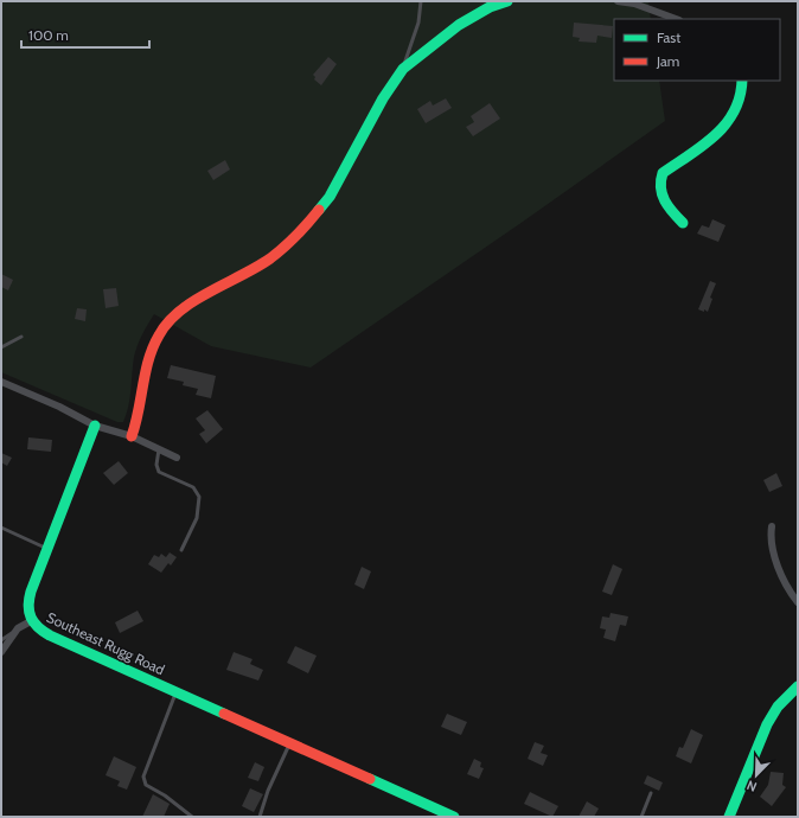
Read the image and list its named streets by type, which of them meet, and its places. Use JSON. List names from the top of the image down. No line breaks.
{"streets":{"street":["Southeast Rugg Road"]},"legend":["Fast","Jam"],"scale_bar":"100 m","north":"bottom left"}
